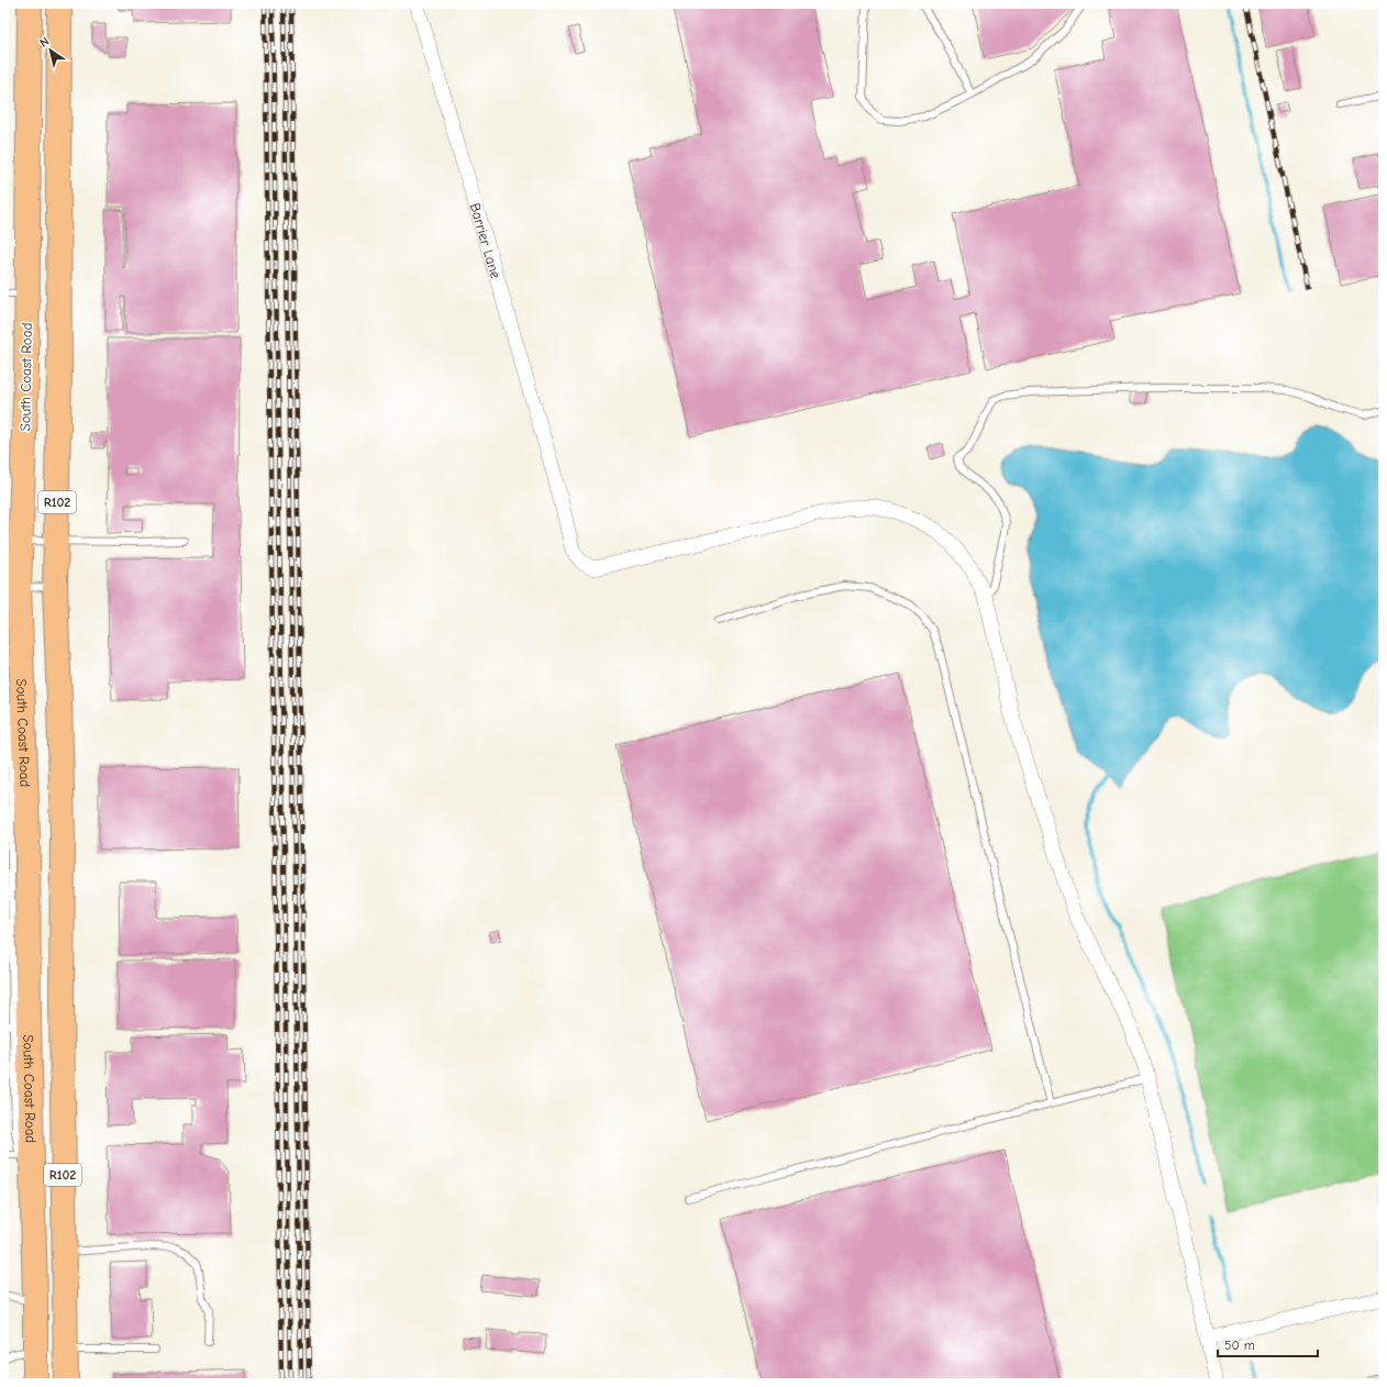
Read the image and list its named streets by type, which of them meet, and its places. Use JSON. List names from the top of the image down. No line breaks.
{"streets":{"highway":["South Coast Road","R102"],"street":["Barrier Lane"]},"scale_bar":"50 m","north":"top left"}
